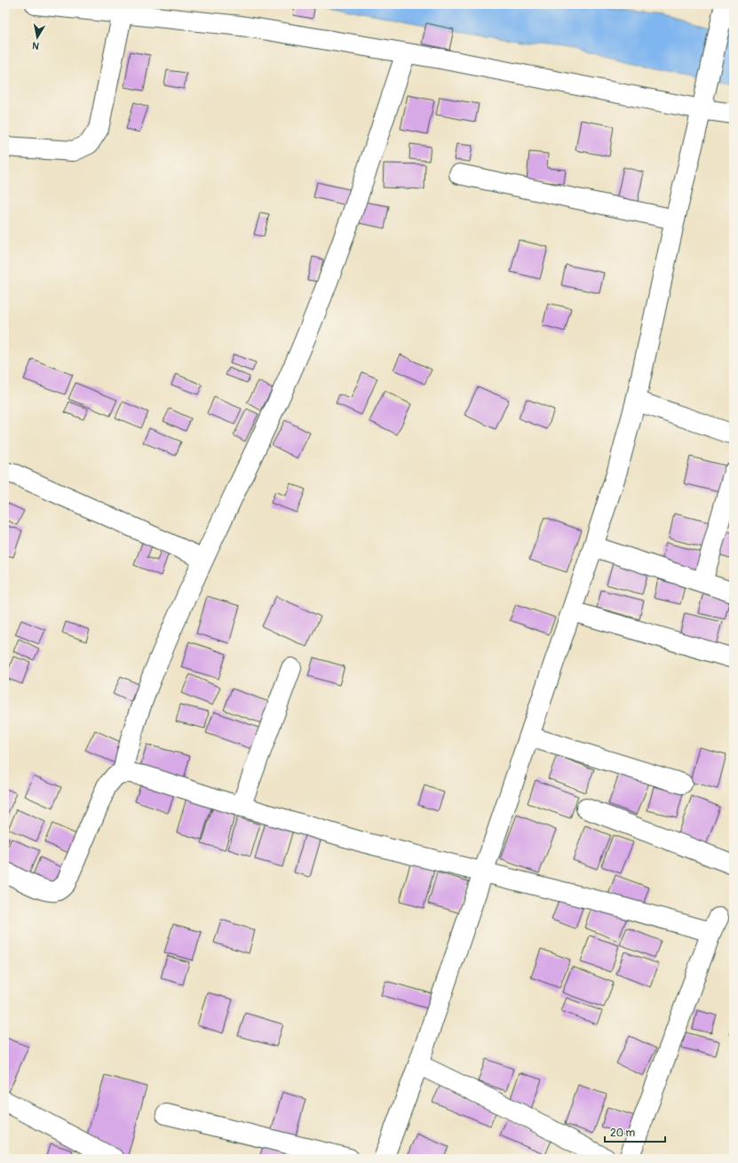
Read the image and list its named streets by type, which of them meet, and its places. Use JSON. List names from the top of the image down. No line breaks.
{"scale_bar":"20 m","north":"bottom"}
